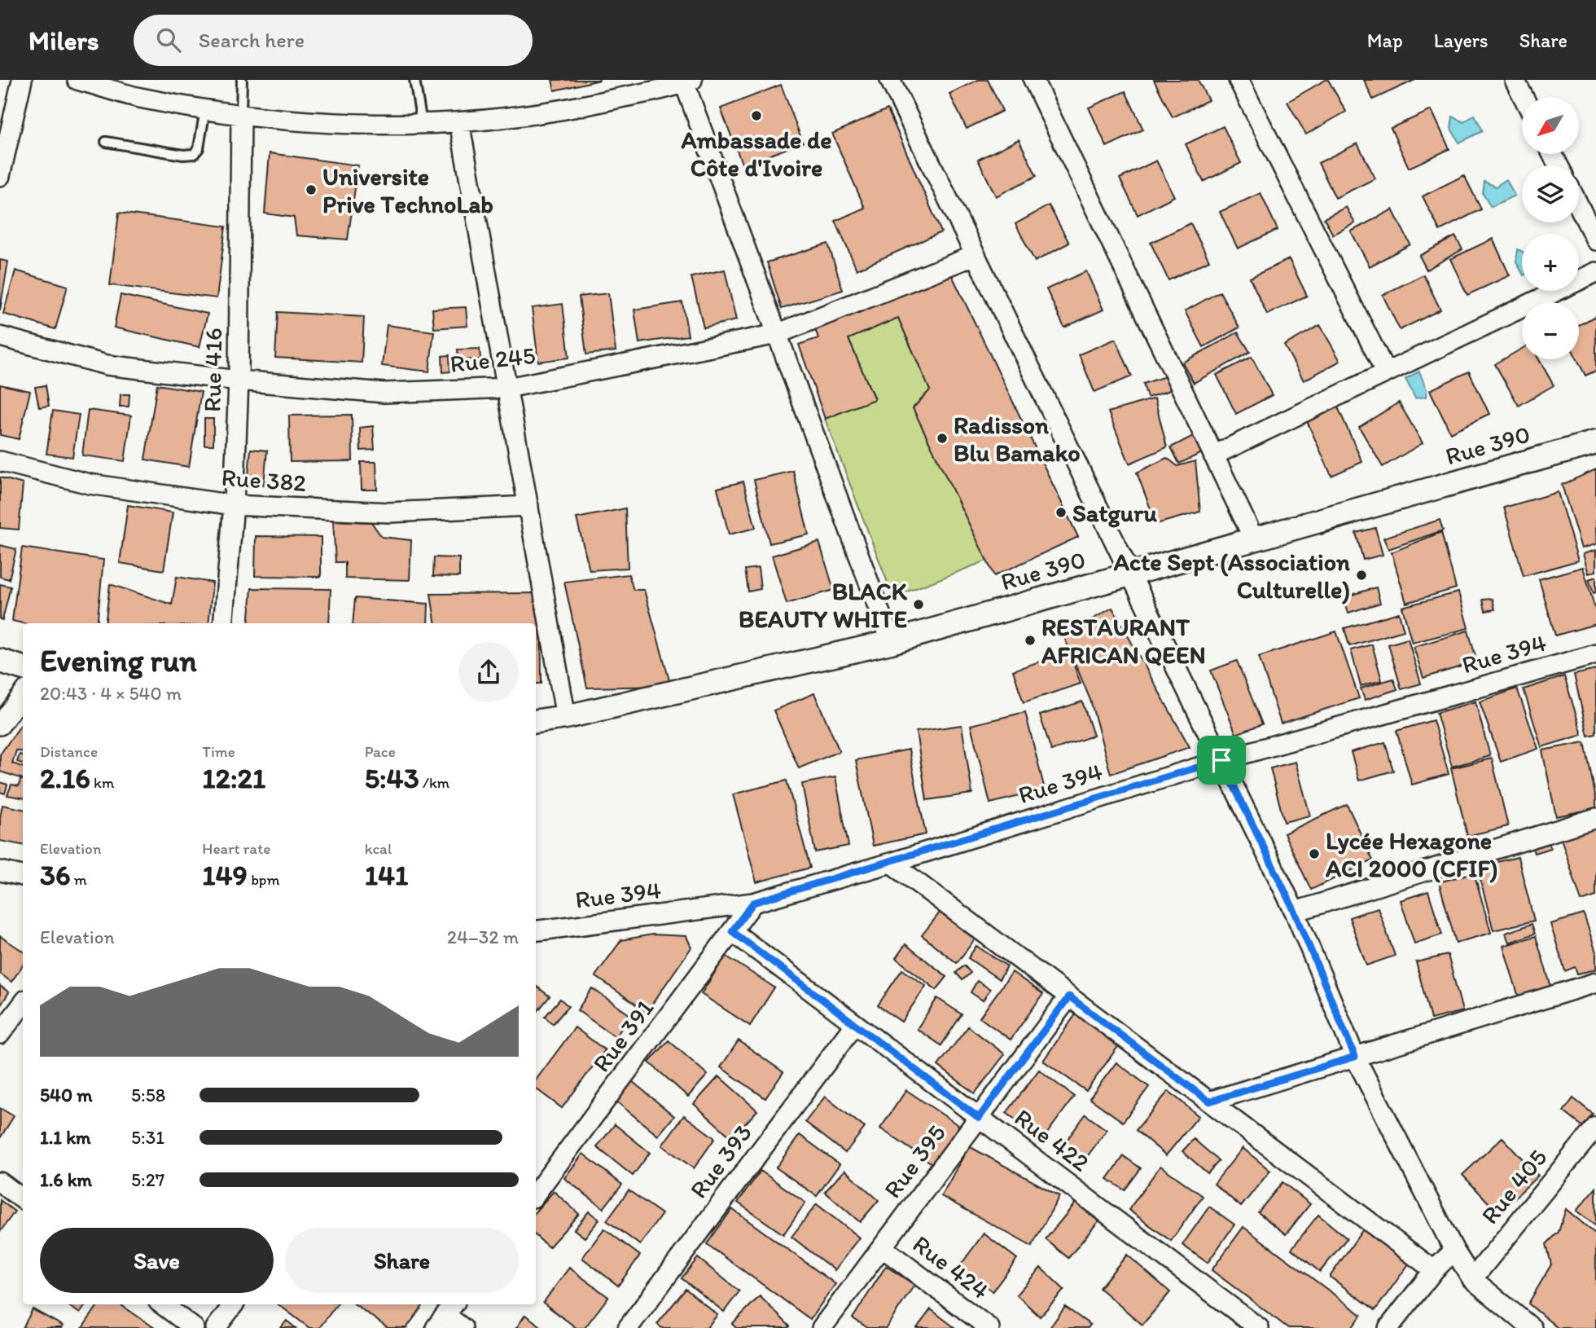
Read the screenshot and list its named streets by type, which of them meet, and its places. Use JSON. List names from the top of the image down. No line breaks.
{"streets":{"street":["Rue 245","Rue 416","Rue 390","Rue 382","Rue 394","Rue 391","Rue 422","Rue 393","Rue 395","Rue 405","Rue 424"]},"crossings":[["Rue 245","Rue 416"],["Rue 416","Rue 382"],["Rue 394","Rue 391"],["Rue 391","Rue 422"],["Rue 422","Rue 393"],["Rue 422","Rue 395"],["Rue 395","Rue 424"]],"places":["Ambassade de Côte d'Ivoire","Universite Prive TechnoLab","Radisson Blu Bamako","Satguru","Acte Sept (Association Culturelle)","BLACK BEAUTY WHITE","RESTAURANT AFRICAN QEEN","Lycée Hexagone ACI 2000 (CFIF)"],"north":"bottom left","page":{"header":"Milers","search":"Search here","nav":["Map","Layers","Share"],"map_buttons":["+","−"],"heading":["Evening run","20:43 · 4 × 540 m"],"stats":[["Distance","2.16 km"],["Time","12:21"],["Pace","5:43 /km"],["Elevation","36 m"],["Heart rate","149 bpm"],["kcal","141"]],"chart":["Elevation","24–32 m"],"list":[{"name":"540 m","note":"5:58"},{"name":"1.1 km","note":"5:31"},{"name":"1.6 km","note":"5:27"}],"buttons":["Save","Share"]}}
